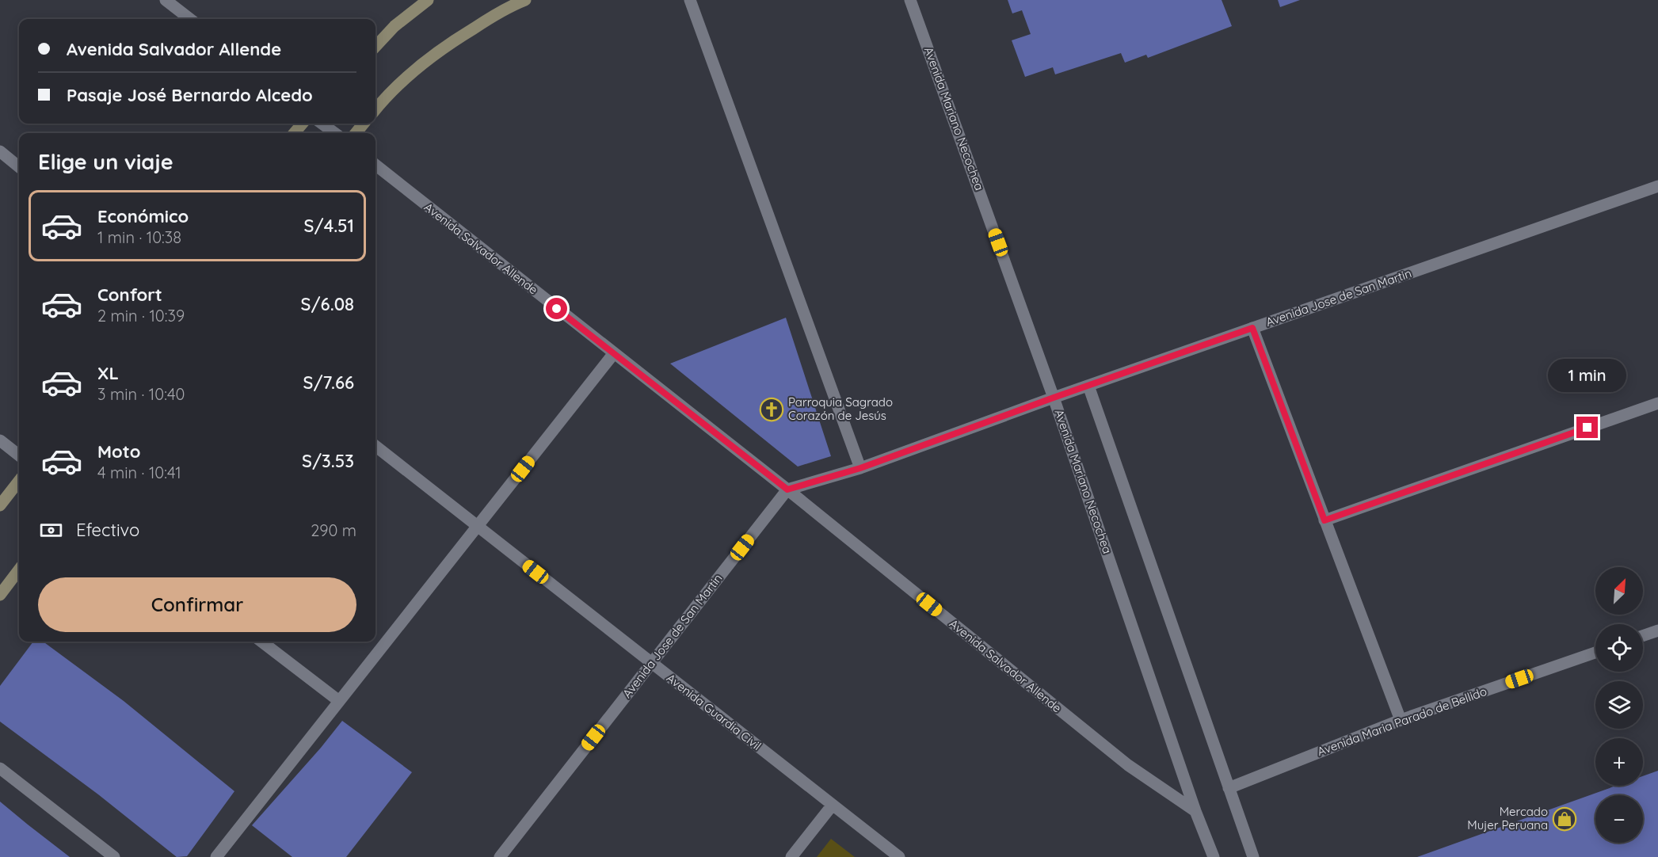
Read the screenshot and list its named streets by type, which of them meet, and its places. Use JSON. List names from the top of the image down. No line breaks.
{"streets":{"street":["Avenida Mariano Necochea","Avenida Salvador Allende","Avenida Jose de San Martin","Avenida Guardia Civil","Avenida Maria Parado de Bellido"]},"crossings":[["Avenida Mariano Necochea","Avenida Salvador Allende"],["Avenida Mariano Necochea","Avenida Jose de San Martin"],["Avenida Salvador Allende","Avenida Jose de San Martin"],["Avenida Jose de San Martin","Avenida Guardia Civil"]],"places":{"church":["Parroquia Sagrado Corazón de Jesús"],"shop":["Mercado Mujer Peruana"]},"north":"top right","page":{"banner":["Avenida Salvador Allende","Pasaje José Bernardo Alcedo"],"heading":"Elige un viaje","list":[{"name":"Económico","note":"1 min · 10:38","value":"S/4.51"},{"name":"Confort","note":"2 min · 10:39","value":"S/6.08"},{"name":"XL","note":"3 min · 10:40","value":"S/7.66"},{"name":"Moto","note":"4 min · 10:41","value":"S/3.53"}],"bubble":"1 min","pay":["Efectivo","290 m"],"map_buttons":["+","−"],"buttons":"Confirmar"}}
